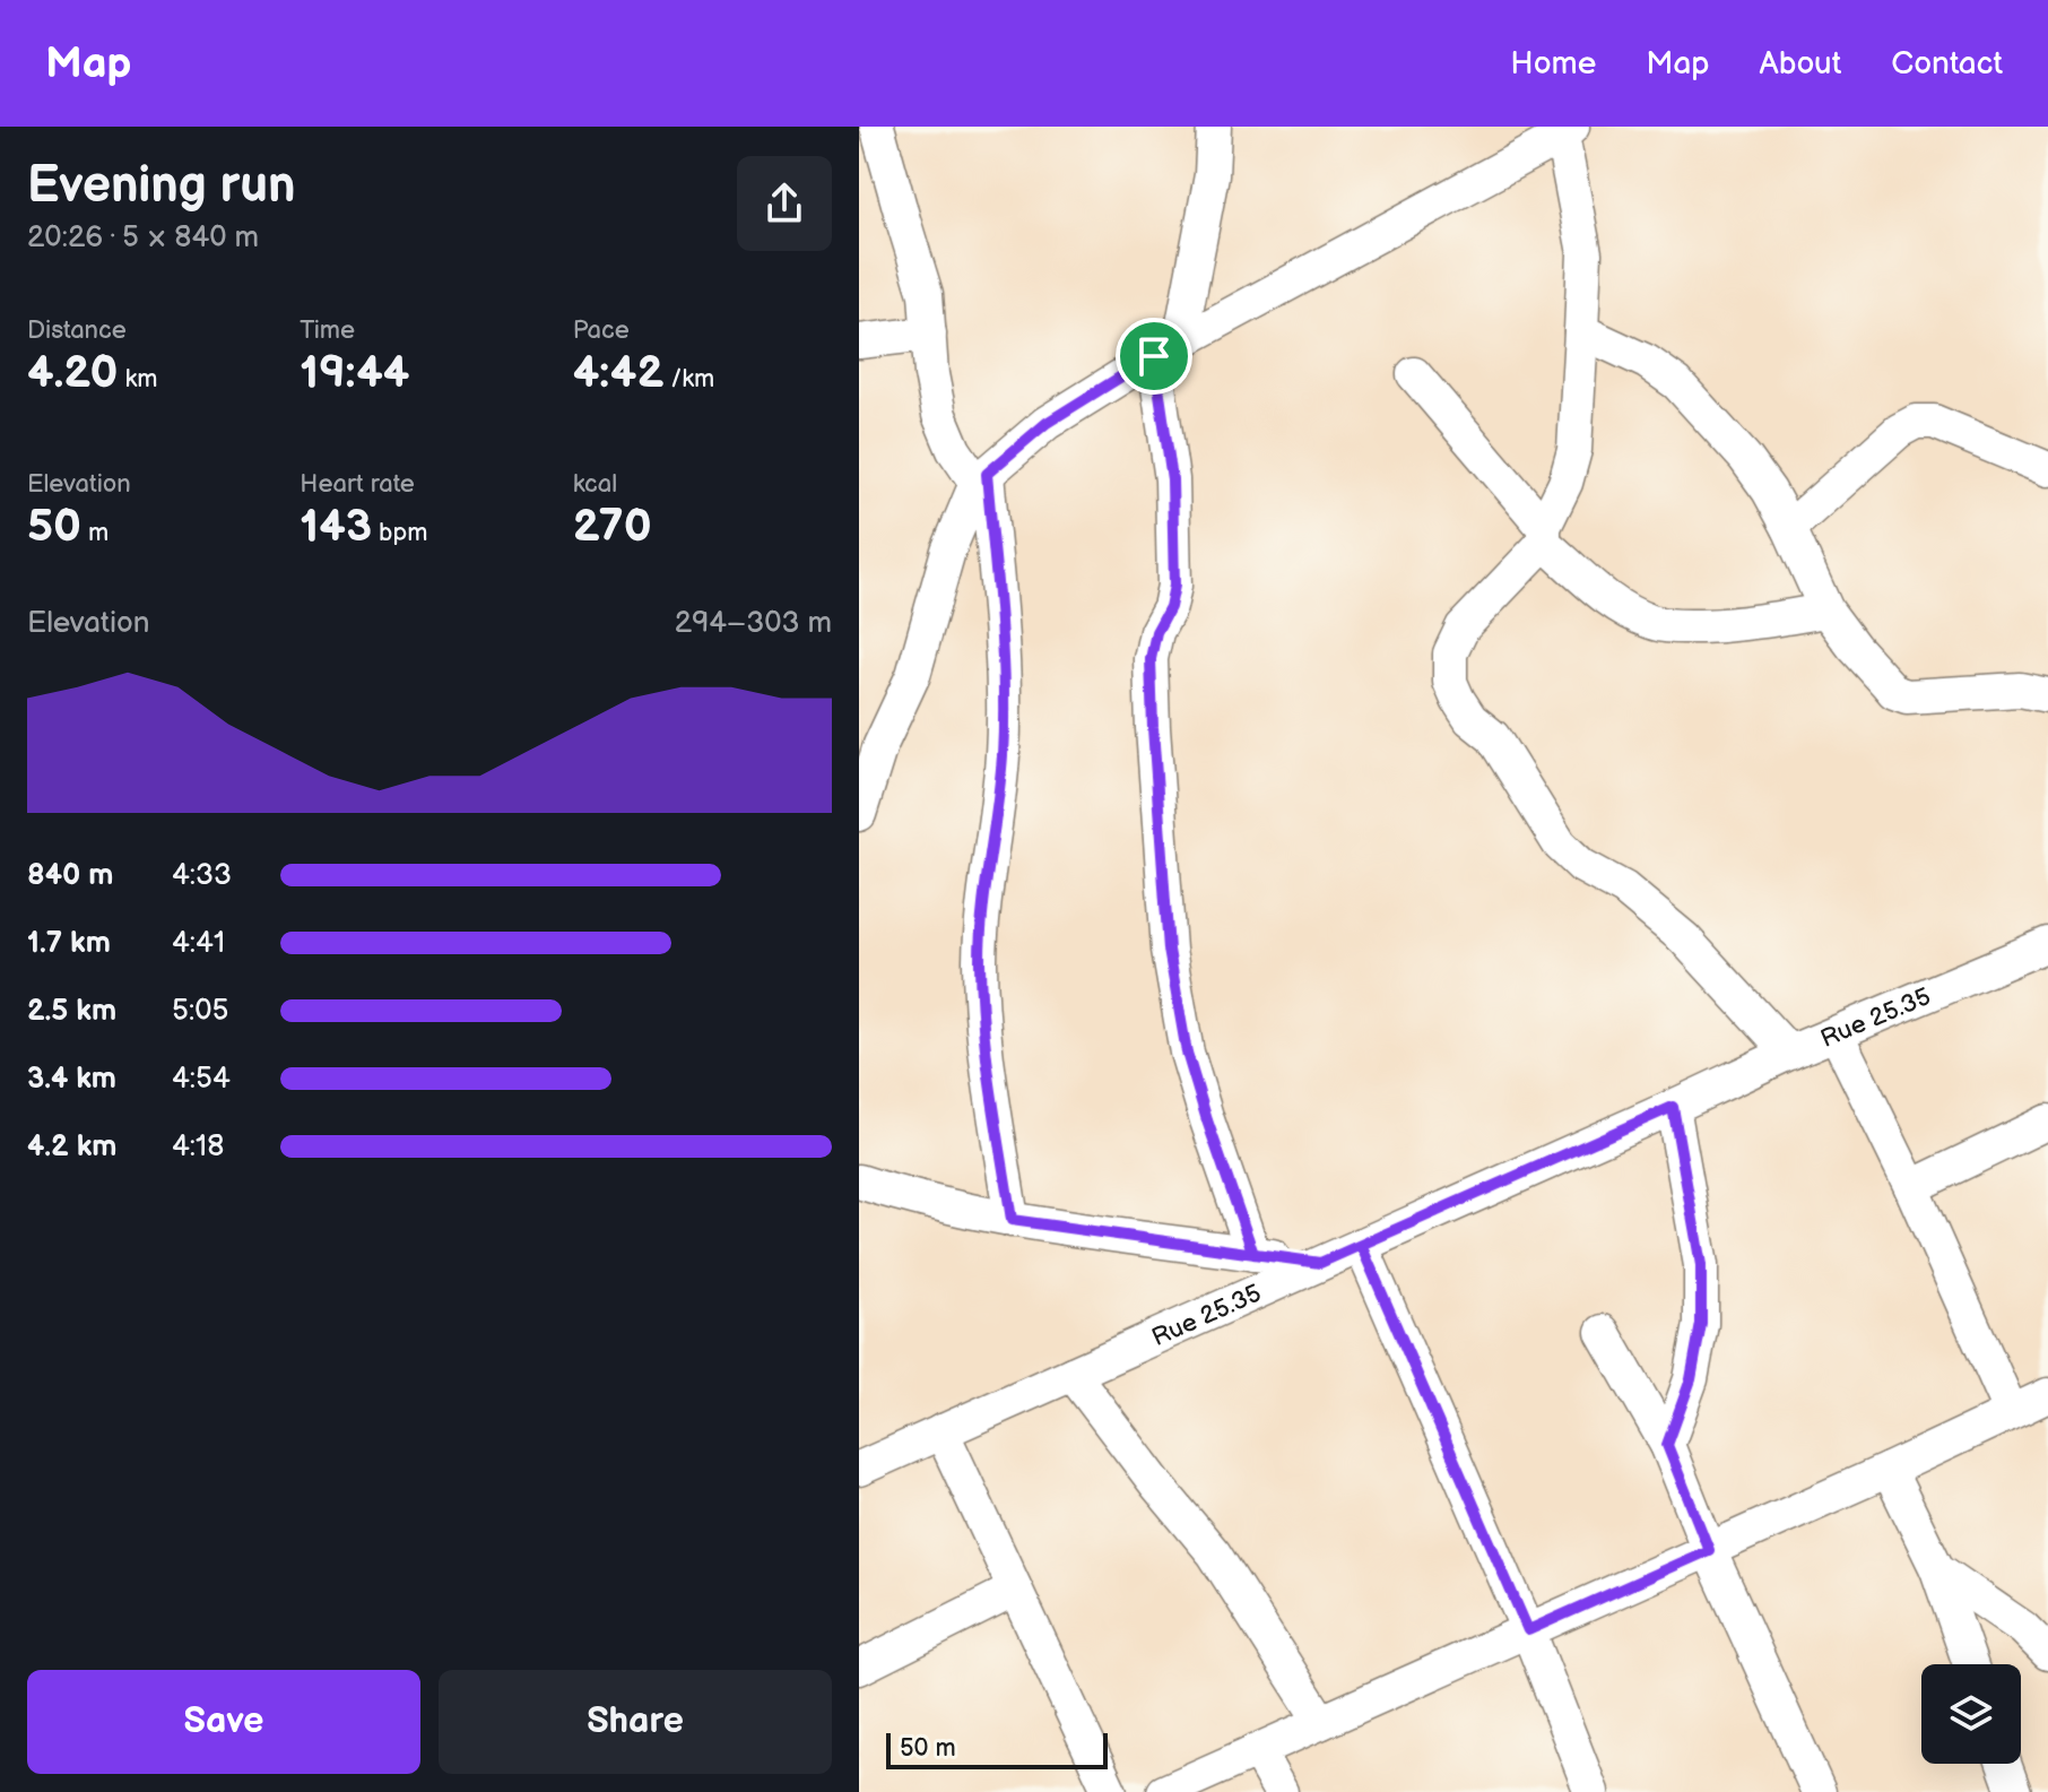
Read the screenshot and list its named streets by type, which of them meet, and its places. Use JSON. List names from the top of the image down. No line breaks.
{"streets":{"street":["Rue 25.35"]},"scale_bar":"50 m","page":{"header":"Map","nav":["Home","Map","About","Contact"],"heading":["Evening run","20:26 · 5 × 840 m"],"stats":[["Distance","4.20 km"],["Time","19:44"],["Pace","4:42 /km"],["Elevation","50 m"],["Heart rate","143 bpm"],["kcal","270"]],"chart":["Elevation","294–303 m"],"list":[{"name":"840 m","note":"4:33"},{"name":"1.7 km","note":"4:41"},{"name":"2.5 km","note":"5:05"},{"name":"3.4 km","note":"4:54"},{"name":"4.2 km","note":"4:18"}],"buttons":["Save","Share"],"scale":"50 m"}}
